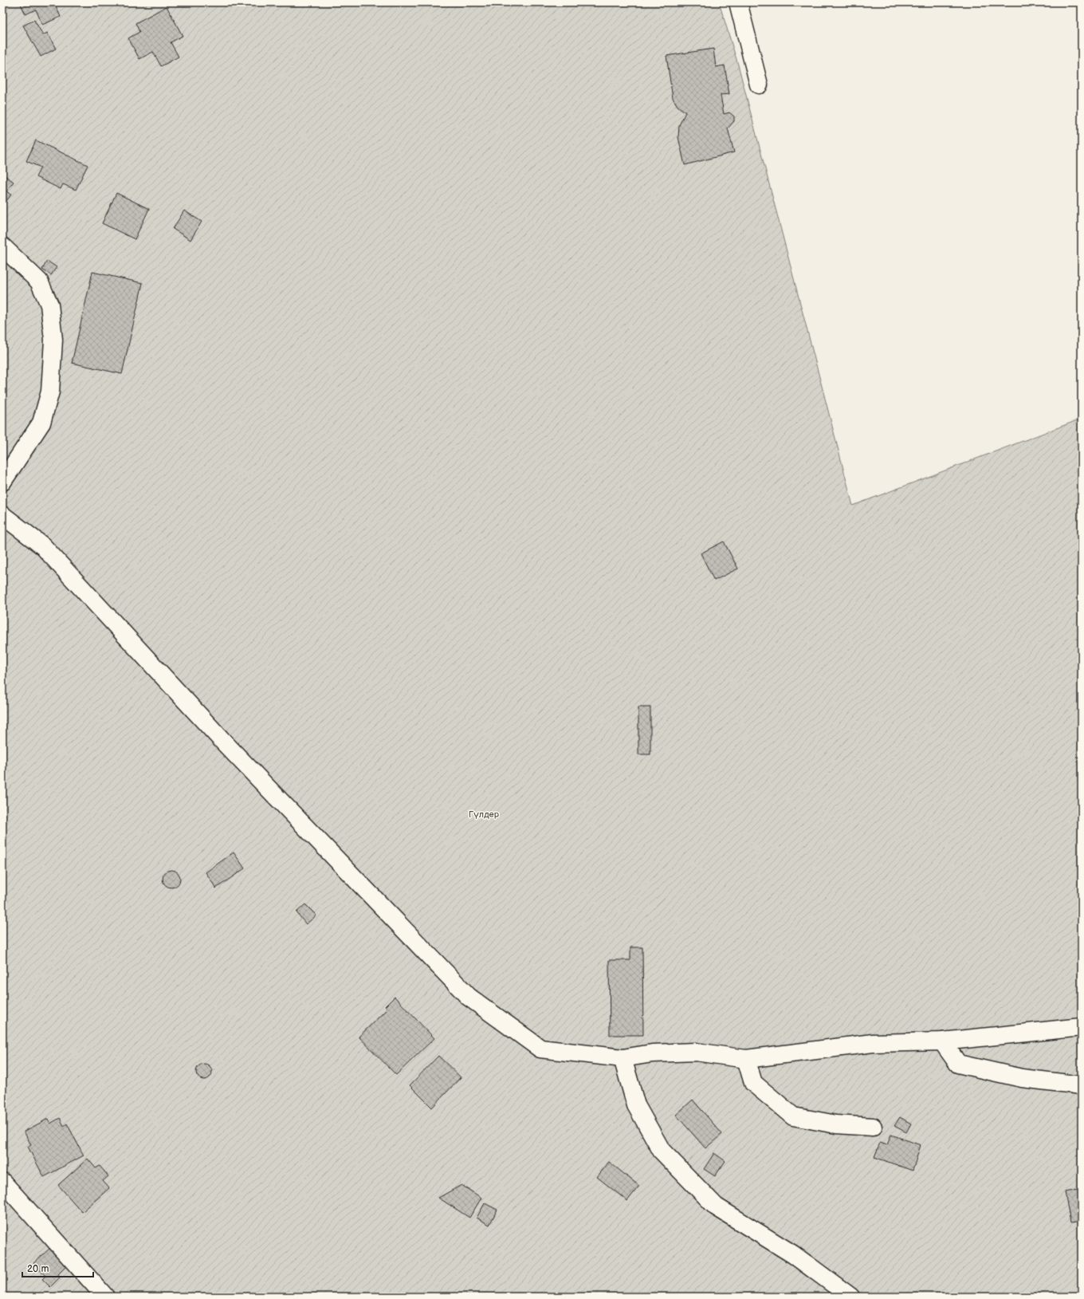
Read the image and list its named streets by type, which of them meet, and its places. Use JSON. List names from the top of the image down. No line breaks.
{"parks":["Гүлдер"],"scale_bar":"20 m"}
